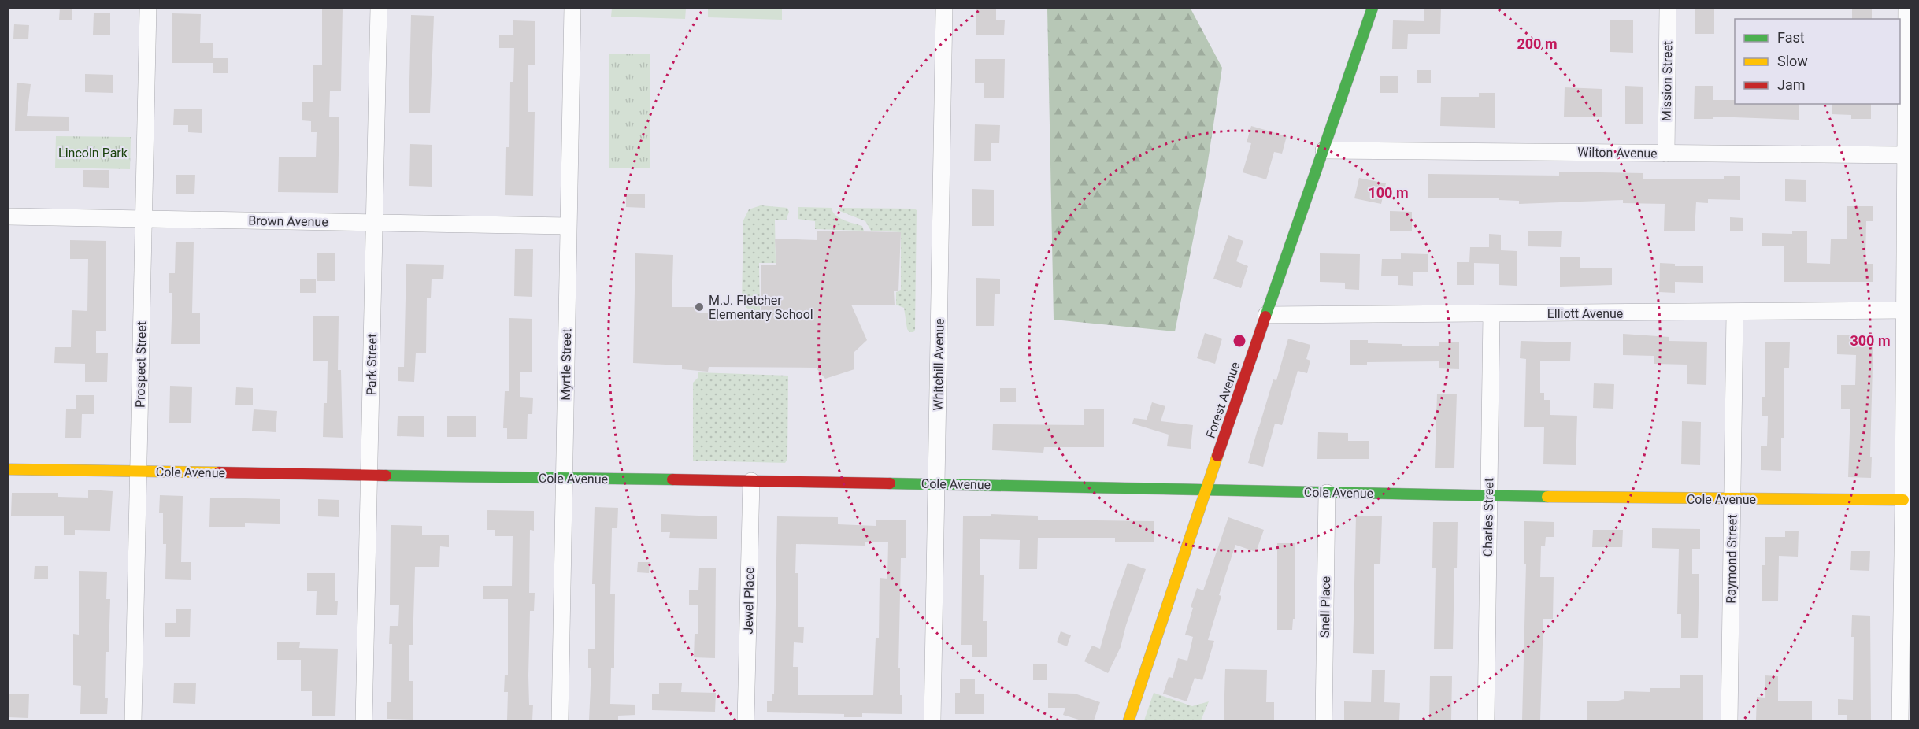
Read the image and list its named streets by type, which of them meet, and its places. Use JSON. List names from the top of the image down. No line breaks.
{"streets":{"street":["Mission Street","Wilton Avenue","Brown Avenue","Elliott Avenue","Prospect Street","Park Street","Myrtle Street","Whitehill Avenue","Forest Avenue","Cole Avenue","Charles Street","Raymond Street","Jewel Place","Snell Place"]},"crossings":[["Mission Street","Wilton Avenue"],["Wilton Avenue","Forest Avenue"],["Brown Avenue","Prospect Street"],["Brown Avenue","Park Street"],["Brown Avenue","Myrtle Street"],["Elliott Avenue","Forest Avenue"],["Elliott Avenue","Charles Street"],["Elliott Avenue","Raymond Street"],["Prospect Street","Cole Avenue"],["Park Street","Cole Avenue"],["Myrtle Street","Cole Avenue"],["Whitehill Avenue","Cole Avenue"],["Forest Avenue","Cole Avenue"],["Cole Avenue","Charles Street"],["Cole Avenue","Raymond Street"],["Cole Avenue","Jewel Place"],["Cole Avenue","Snell Place"]],"parks":["Lincoln Park"],"places":["M.J. Fletcher Elementary School"],"legend":["Fast","Slow","Jam"],"rings":["200 m","100 m","300 m"]}
